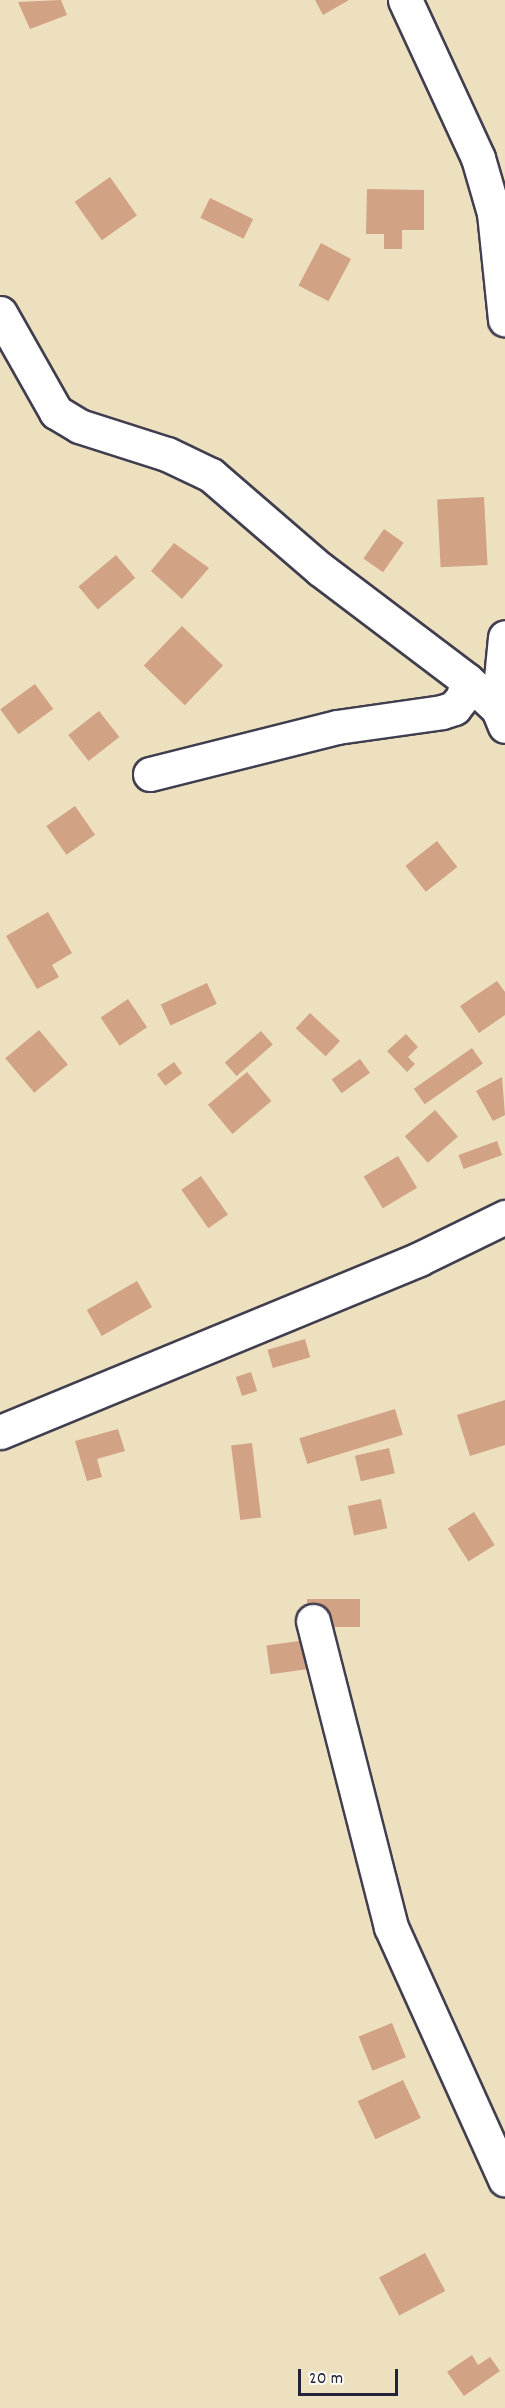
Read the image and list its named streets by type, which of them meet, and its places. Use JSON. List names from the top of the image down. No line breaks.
{"scale_bar":"20 m"}
